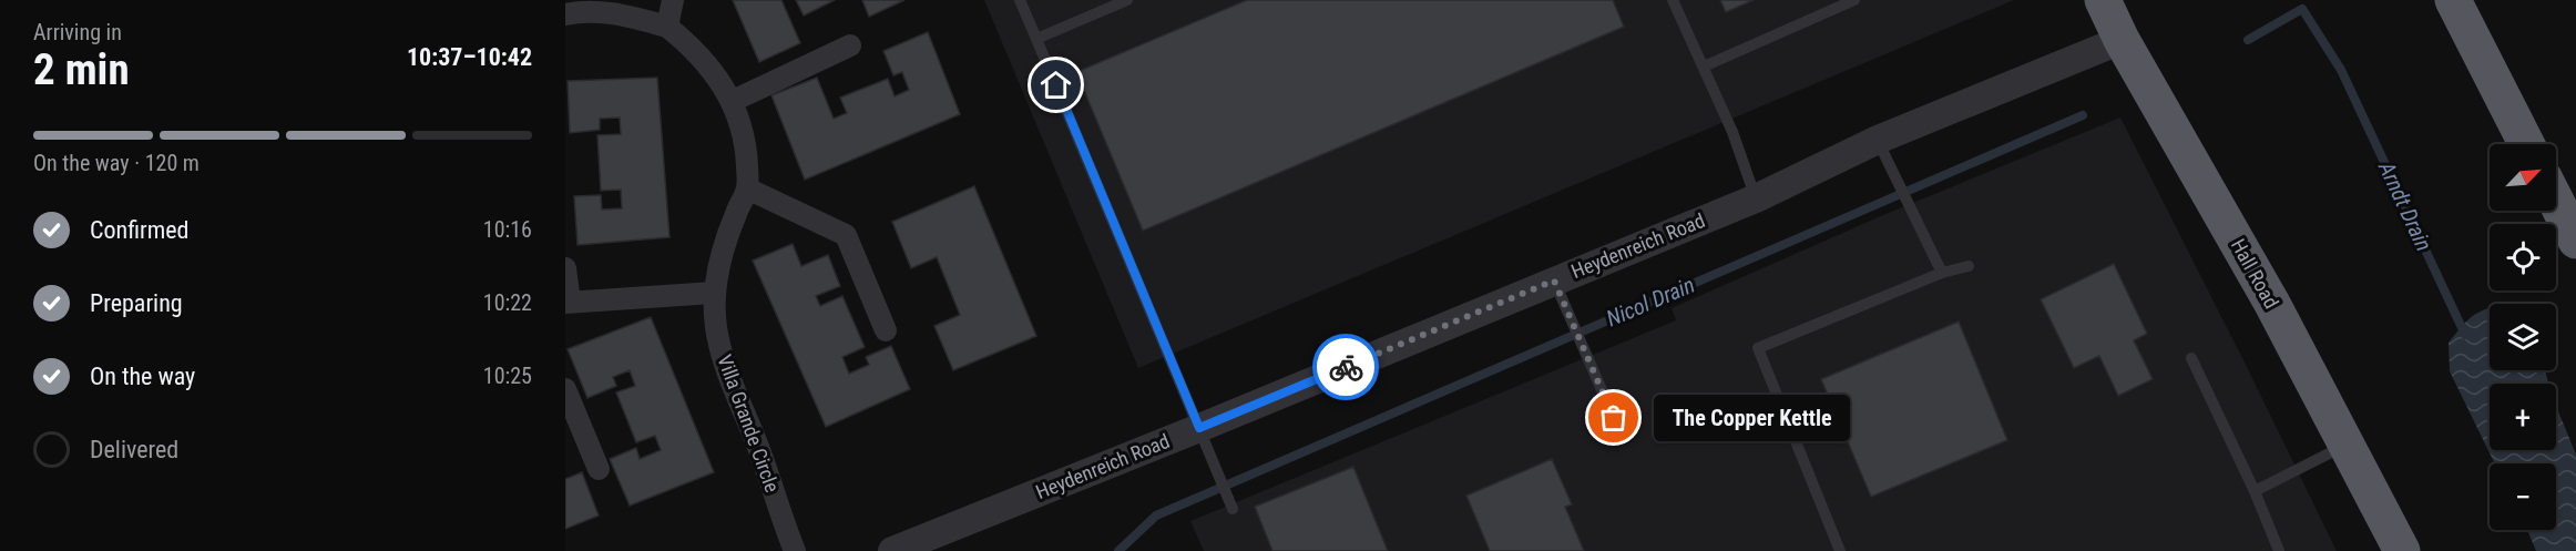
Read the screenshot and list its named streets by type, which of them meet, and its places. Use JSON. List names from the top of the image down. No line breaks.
{"streets":{"highway":["Hall Road"],"street":["Heydenreich Road","Villa Grande Circle"]},"crossings":[["Heydenreich Road","Hall Road"]],"water":["Arndt Drain","Nicol Drain"],"places":["The Copper Kettle"],"north":"top right","page":{"heading":["2 min","Arriving in","10:37–10:42"],"bar":"On the way · 120 m","map_buttons":["+","−"],"list":[["Confirmed","10:16"],["Preparing","10:22"],["On the way","10:25"],"Delivered"],"bubble":"The Copper Kettle"}}
